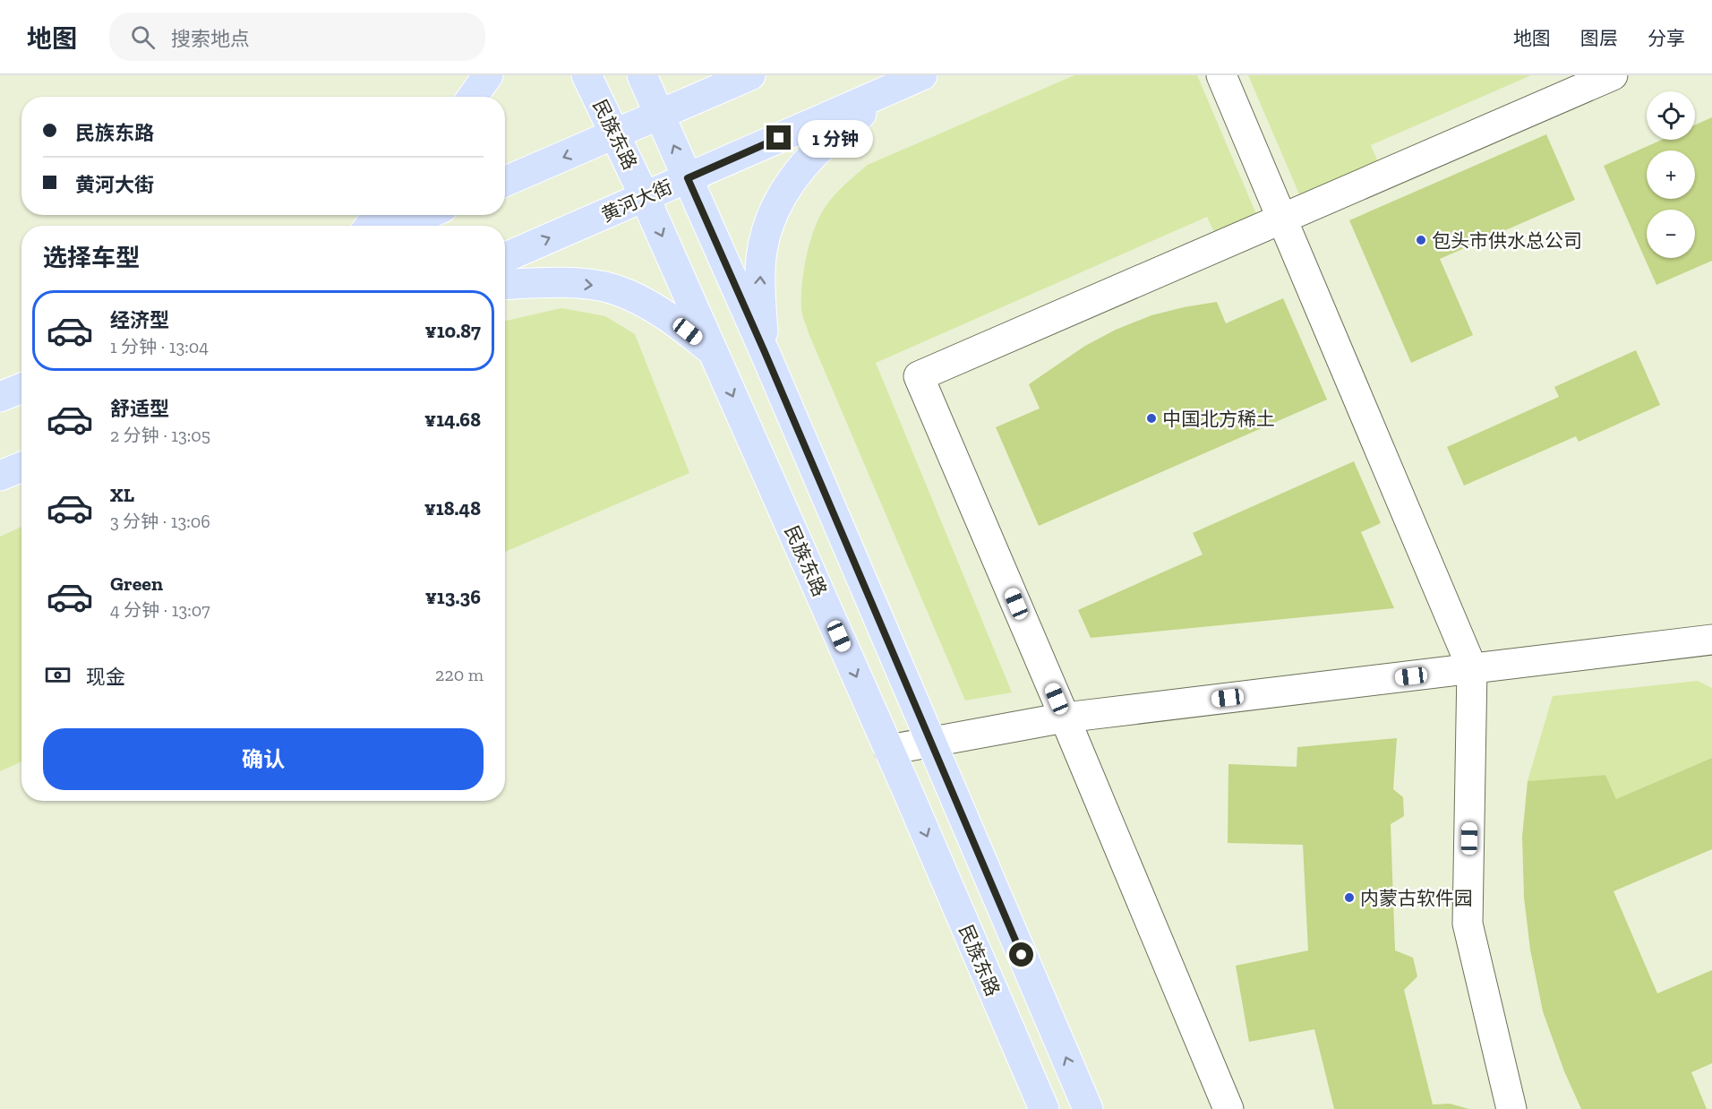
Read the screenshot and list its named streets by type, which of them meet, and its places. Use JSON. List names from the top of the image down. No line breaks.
{"streets":{"main road":["民族东路","黄河大街"]},"crossings":[["民族东路","黄河大街"]],"places":["包头市供水总公司","中国北方稀土","内蒙古软件园"],"page":{"header":"地图","search":"搜索地点","nav":["地图","图层","分享"],"map_buttons":["+","−"],"banner":["民族东路","黄河大街"],"bubble":"1 分钟","heading":"选择车型","list":[{"name":"经济型","note":"1 分钟 · 13:04","value":"¥10.87"},{"name":"舒适型","note":"2 分钟 · 13:05","value":"¥14.68"},{"name":"XL","note":"3 分钟 · 13:06","value":"¥18.48"},{"name":"Green","note":"4 分钟 · 13:07","value":"¥13.36"}],"pay":["现金","220 m"],"buttons":"确认"}}
